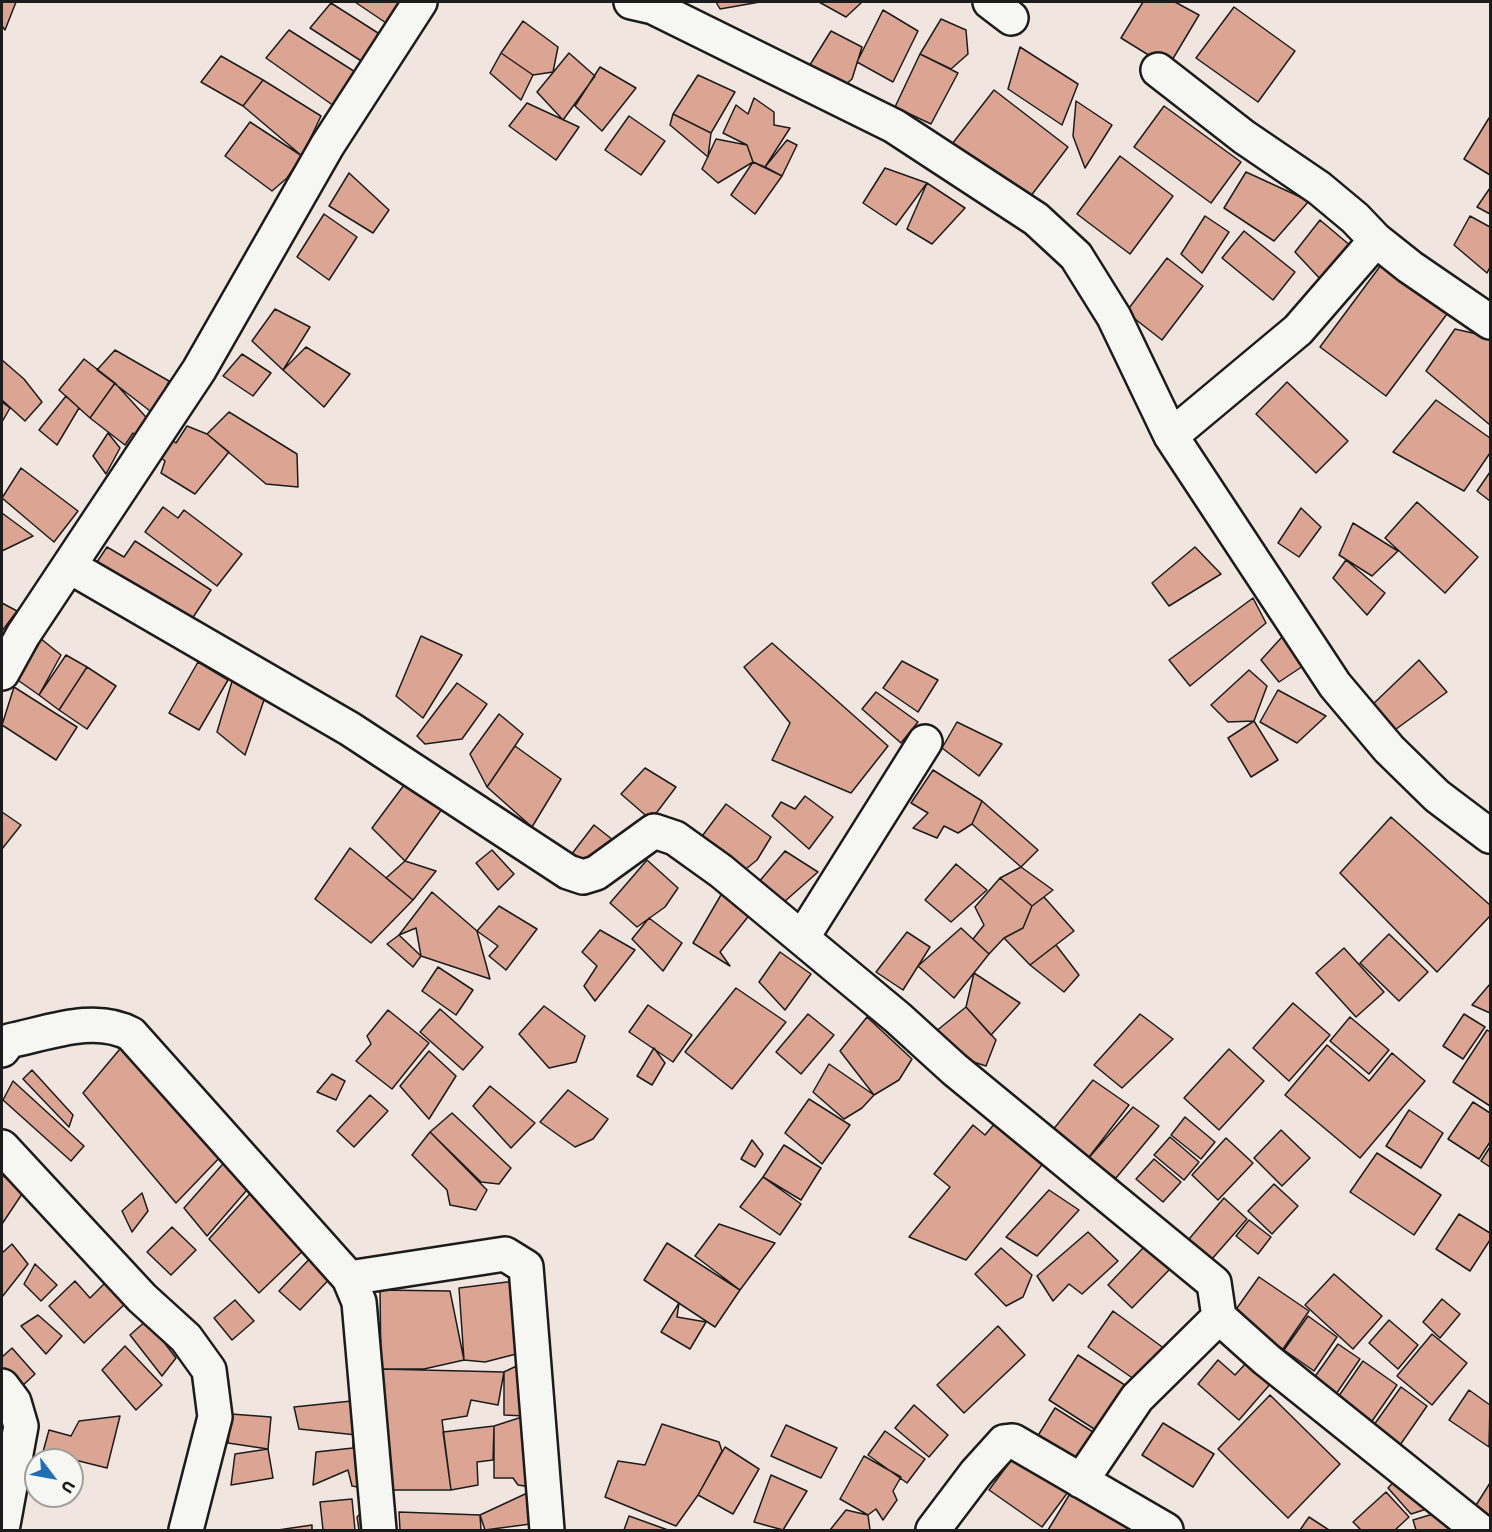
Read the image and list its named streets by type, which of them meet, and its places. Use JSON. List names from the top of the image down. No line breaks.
{"north":"bottom right"}
